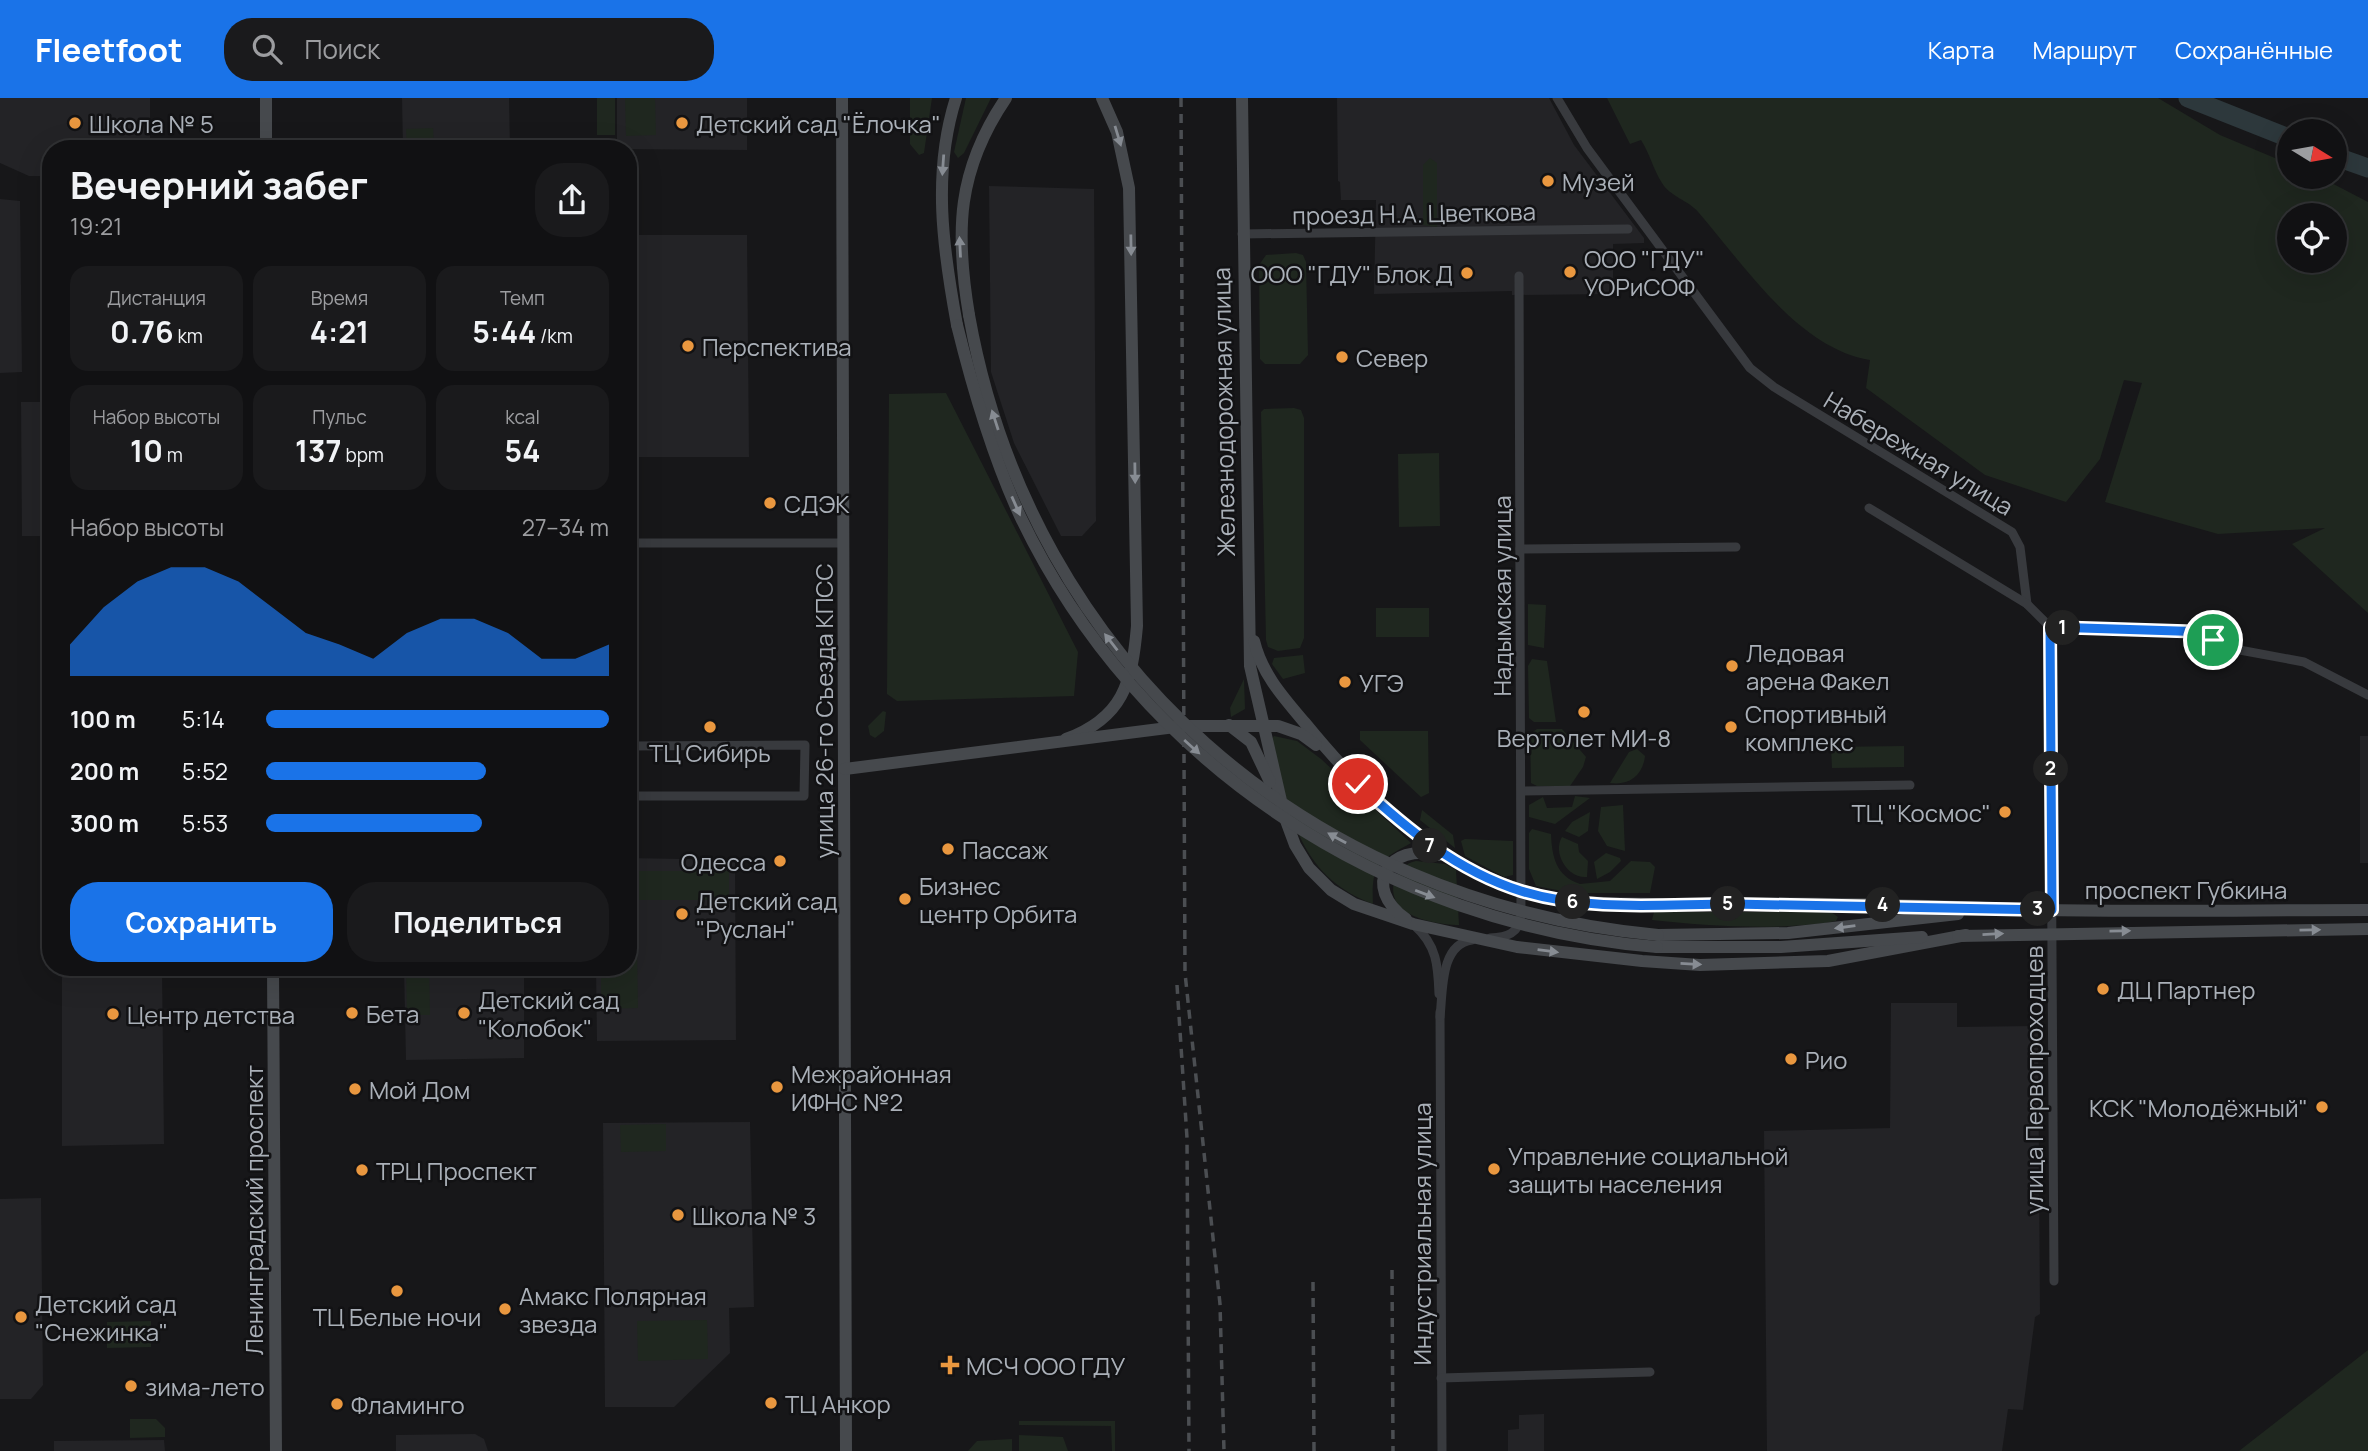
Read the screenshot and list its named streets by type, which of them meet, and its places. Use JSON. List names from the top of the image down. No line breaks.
{"streets":{"main road":["Железнодорожная улица","улица 26-го Съезда КПСС","проспект Губкина","Ленинградский проспект"],"street":["проезд Н.А. Цветкова","Набережная улица","Надымская улица","улица Первопроходцев","Индустриальная улица"]},"crossings":[["проезд Н.А. Цветкова","Железнодорожная улица"],["Железнодорожная улица","проспект Губкина"],["Надымская улица","проспект Губкина"],["Надымская улица","Индустриальная улица"],["проспект Губкина","улица Первопроходцев"],["проспект Губкина","Индустриальная улица"]],"places":{"other":["Школа № 5","Детский сад \"Ёлочка\"","Музей","ООО \"ГДУ\" УОРиСОФ","ООО \"ГДУ\" Блок Д","Перспектива","Север","СДЭК","Ледовая арена Факел","УГЭ","Вертолет МИ-8","ТЦ Сибирь","Спортивный комплекс","ТЦ \"Космос\"","Пассаж","Одесса","Бизнес центр Орбита","Детский сад \"Руслан\"","ДЦ Партнер","Бета","Детский сад \"Колобок\"","Центр детства","Рио","Межрайонная ИФНС №2","Мой Дом","КСК \"Молодёжный\"","Управление социальной защиты населения","ТРЦ Проспект","Школа № 3","ТЦ Белые ночи","Амакс Полярная звезда","Детский сад \"Снежинка\"","зима-лето","ТЦ Анкор","Фламинго"],"health":["МСЧ ООО ГДУ"]},"north":"right","page":{"header":"Fleetfoot","search":"Поиск","nav":["Карта","Маршрут","Сохранённые"],"heading":["Вечерний забег","19:21"],"stats":[["Дистанция","0.76 km"],["Время","4:21"],["Темп","5:44 /km"],["Набор высоты","10 m"],["Пульс","137 bpm"],["kcal","54"]],"chart":["Набор высоты","27–34 m"],"pins":["1","2","7","6","5","4","3"],"list":[{"name":"100 m","note":"5:14"},{"name":"200 m","note":"5:52"},{"name":"300 m","note":"5:53"}],"buttons":["Сохранить","Поделиться"]}}
